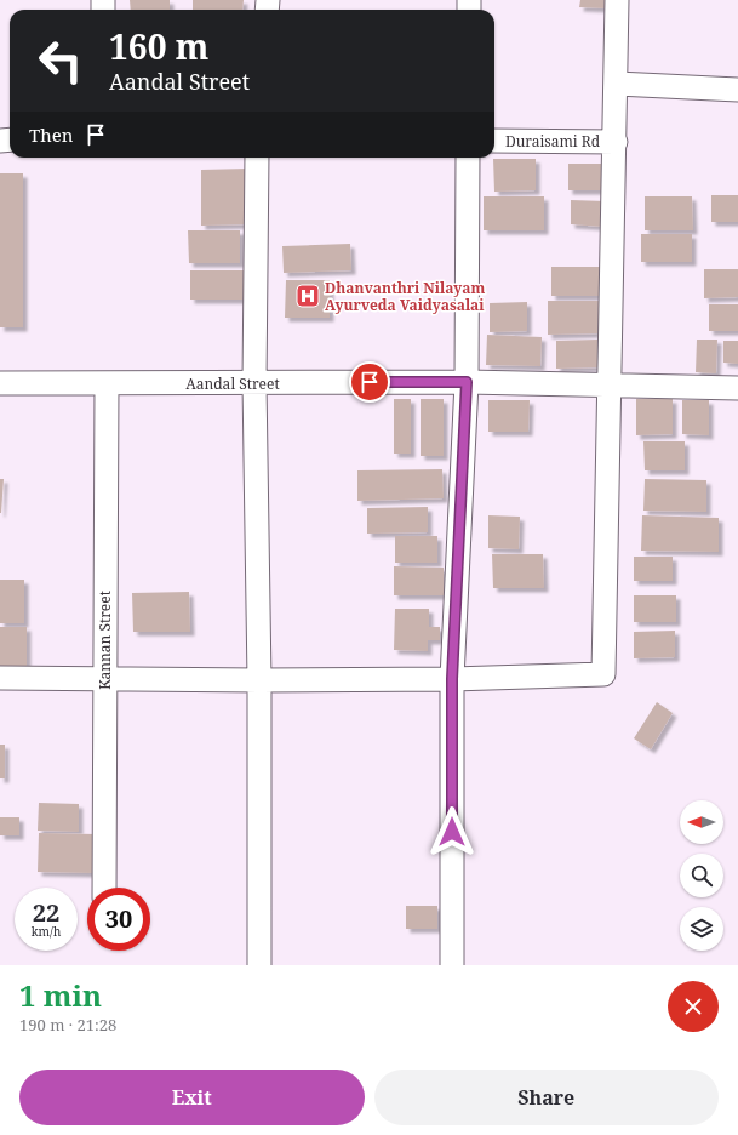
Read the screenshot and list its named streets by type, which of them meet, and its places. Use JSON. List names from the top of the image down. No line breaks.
{"streets":{"street":["Duraisami Rd","Aandal Street","Kannan Street"]},"crossings":[["Aandal Street","Kannan Street"]],"places":{"hospital":["Dhanvanthri Nilayam Ayurveda Vaidyasalai"]},"north":"left","page":{"turn":["160 m","Aandal Street"],"then":"Then","speed":"22 km/h","limit":"30","heading":["1 min","190 m · 21:28"],"buttons":["Exit","Share"]}}
